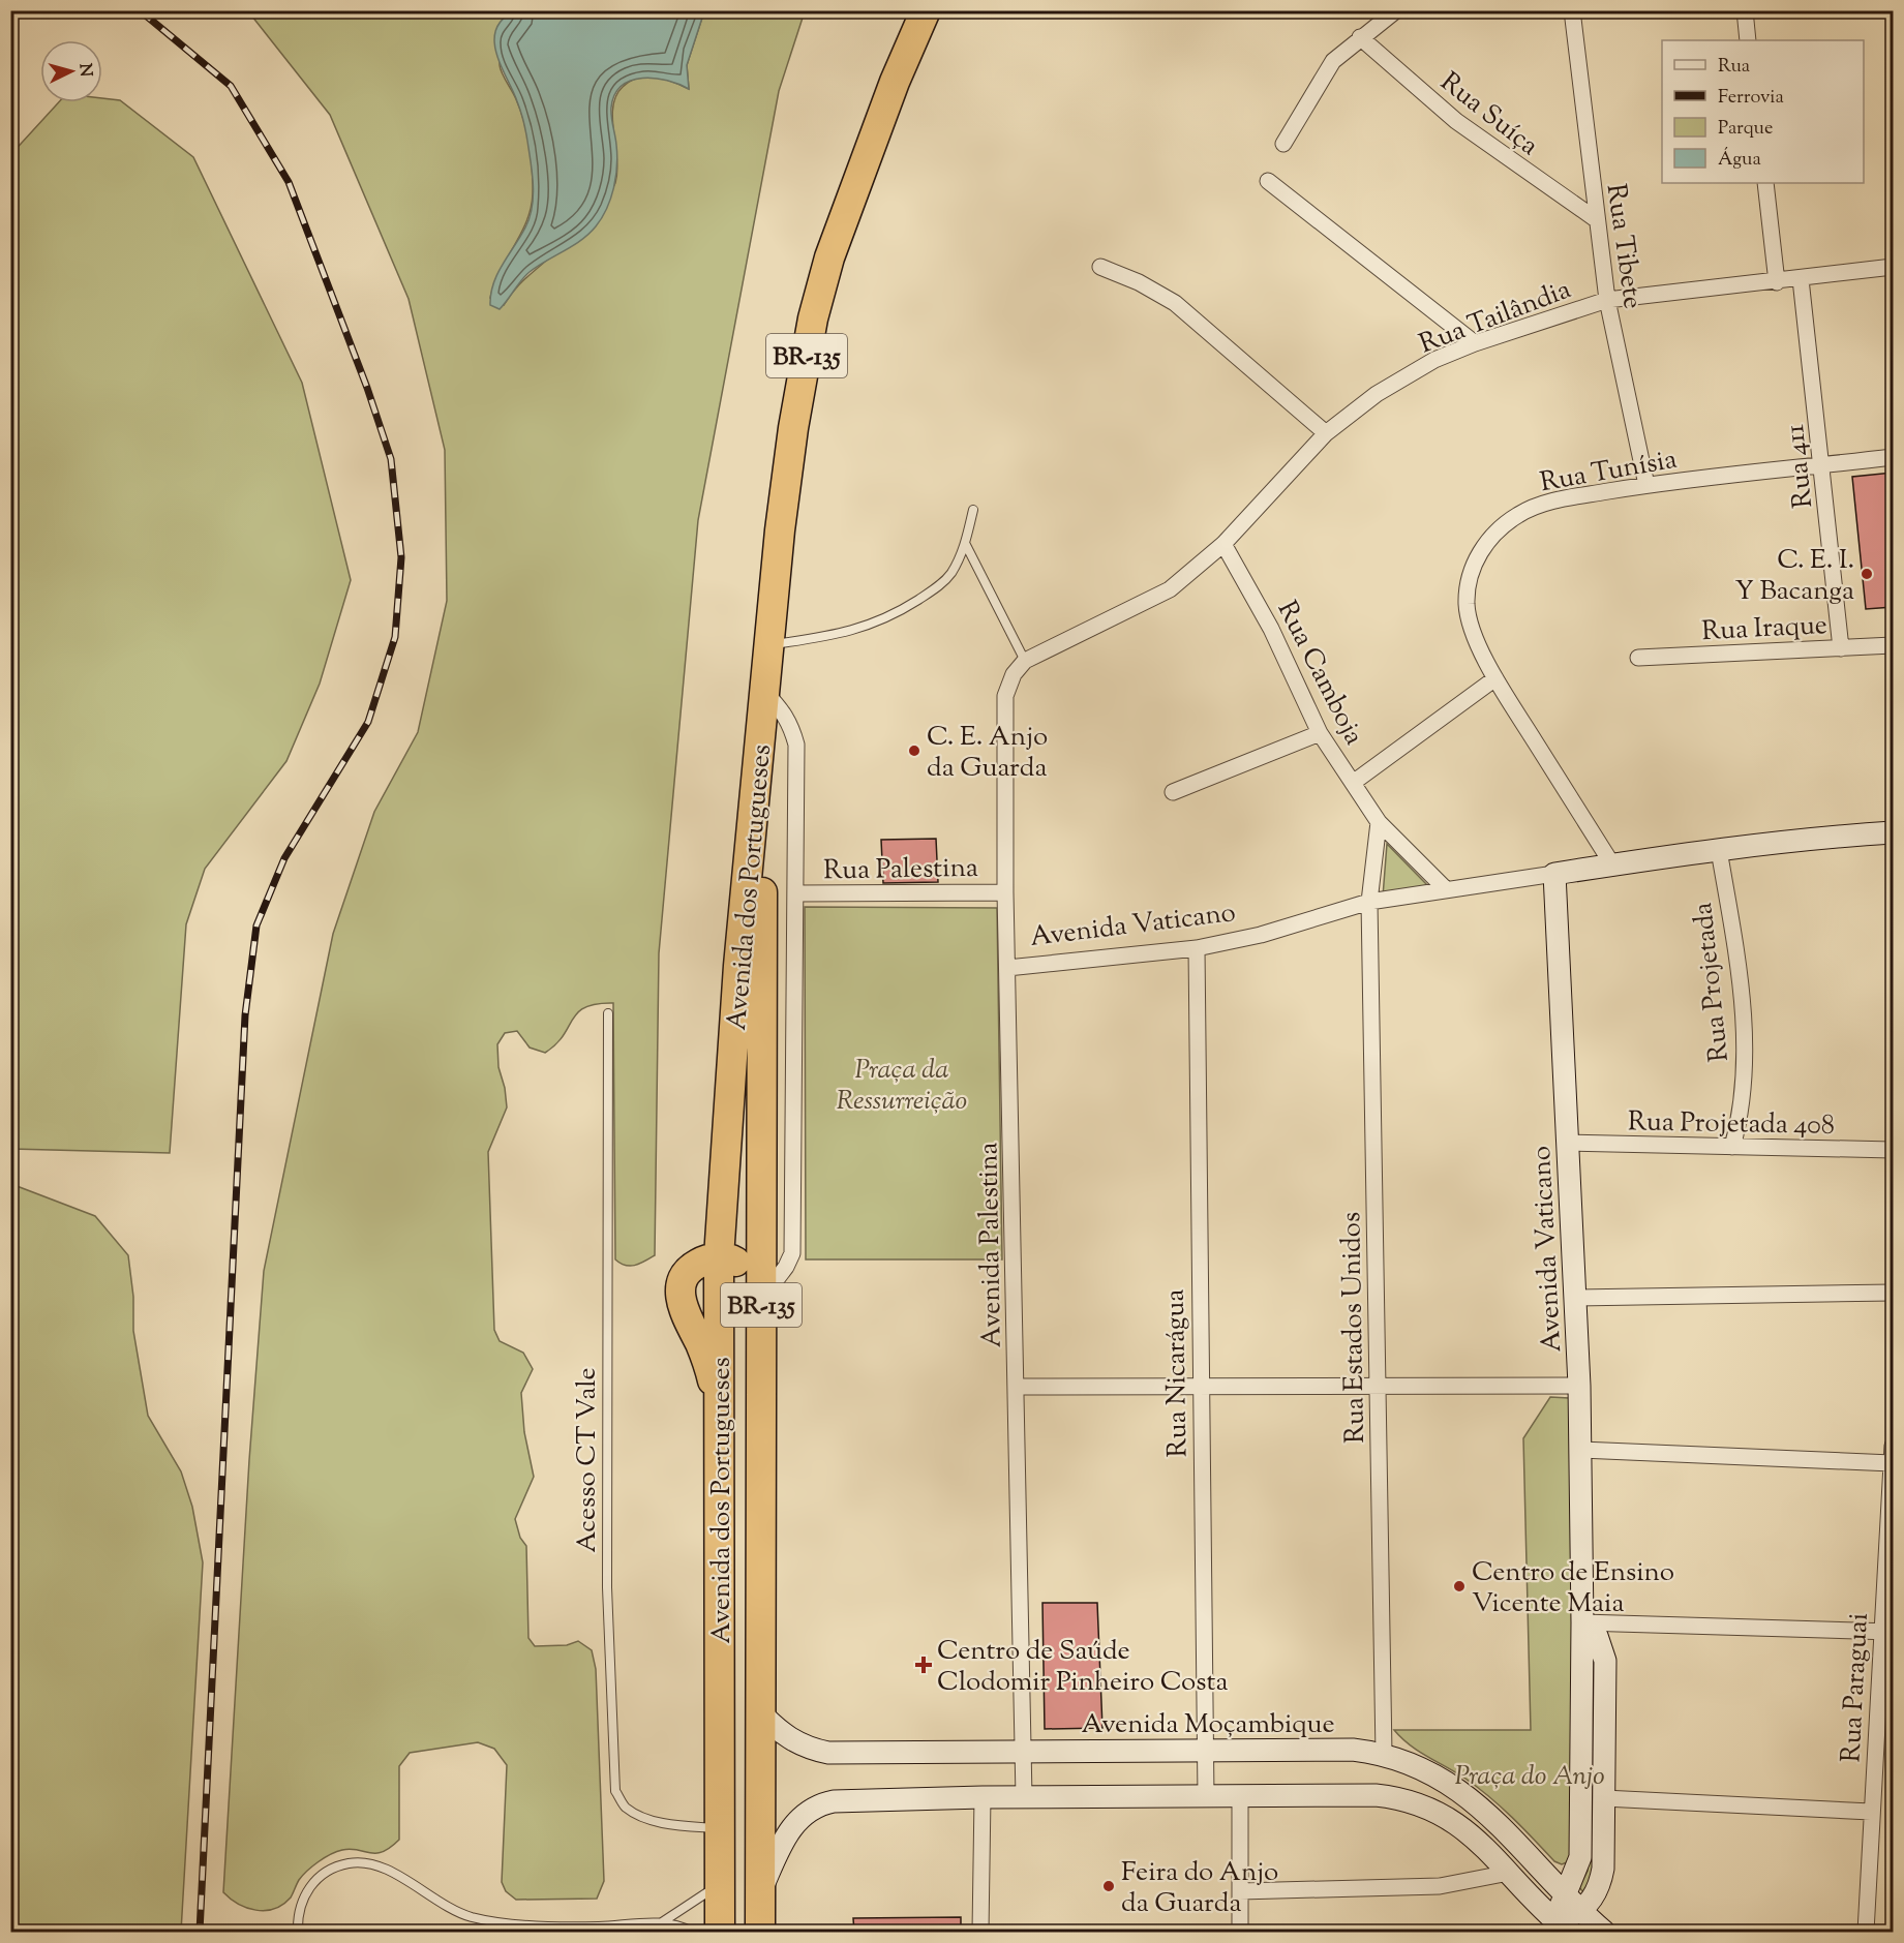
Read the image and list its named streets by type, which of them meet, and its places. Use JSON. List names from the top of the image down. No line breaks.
{"streets":{"highway":["BR-135","Avenida dos Portugueses"],"main road":["Avenida Vaticano","Avenida Moçambique"],"street":["Rua Suíça","Rua Tibete","Rua Tailândia","Rua 411","Rua Tunísia","Rua Iraque","Rua Camboja","Rua Palestina","Rua Projetada","Rua Projetada 408","Avenida Palestina","Rua Estados Unidos","Rua Nicarágua","Rua Paraguai"],"lane":["Acesso CT Vale"]},"crossings":[["Rua Suíça","Rua Tibete"],["Rua Tibete","Rua Tailândia"],["Rua Tibete","Rua Tunísia"],["Rua Tailândia","Rua 411"],["Rua Tailândia","Rua Camboja"],["Rua Tailândia","Avenida Palestina"],["BR-135","Avenida dos Portugueses"],["Rua 411","Rua Tunísia"],["Rua 411","Rua Iraque"],["Rua Tunísia","Avenida Vaticano"],["Rua Camboja","Avenida Vaticano"],["Rua Palestina","Avenida Palestina"],["Avenida dos Portugueses","Acesso CT Vale"],["Avenida dos Portugueses","Avenida Moçambique"],["Avenida Vaticano","Rua Projetada"],["Avenida Vaticano","Rua Projetada 408"],["Avenida Vaticano","Avenida Palestina"],["Avenida Vaticano","Rua Estados Unidos"],["Avenida Vaticano","Rua Nicarágua"],["Avenida Vaticano","Avenida Moçambique"],["Rua Projetada","Rua Projetada 408"],["Avenida Palestina","Avenida Moçambique"],["Rua Estados Unidos","Avenida Moçambique"],["Rua Nicarágua","Avenida Moçambique"]],"parks":["Praça da Ressurreição","Praça do Anjo"],"places":{"other":["C. E. I. Y Bacanga","C. E. Anjo da Guarda","Centro de Ensino Vicente Maia","Feira do Anjo da Guarda"],"health":["Centro de Saúde Clodomir Pinheiro Costa"]},"legend":["Rua","Ferrovia","Parque","Água"],"north":"right"}
